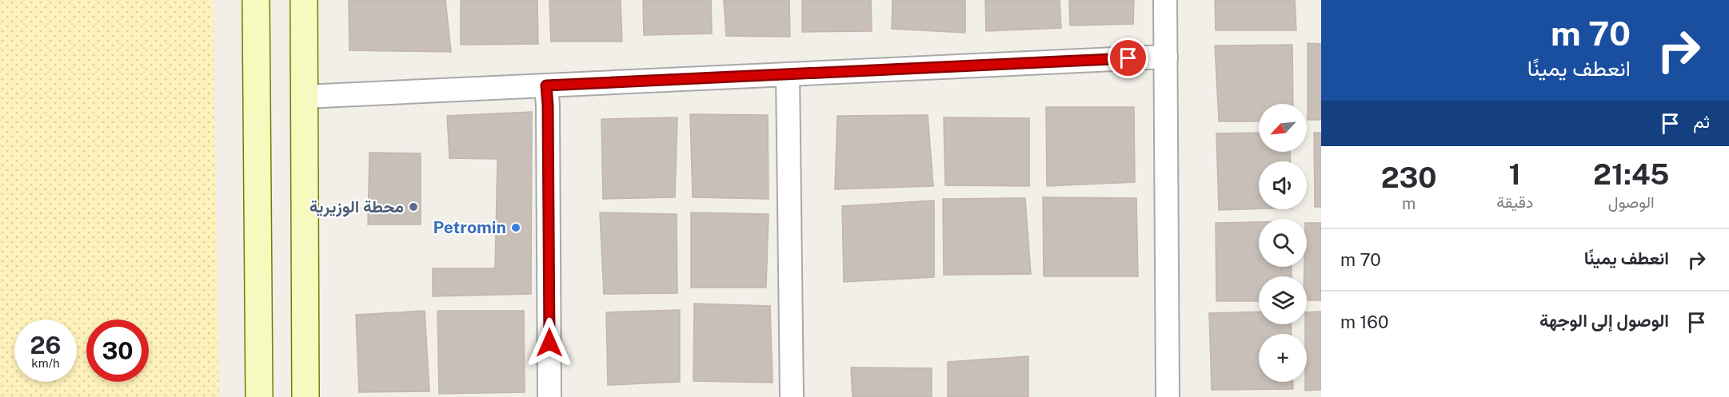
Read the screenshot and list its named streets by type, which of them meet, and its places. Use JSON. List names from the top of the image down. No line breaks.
{"places":["محطة الوزيرية","Petromin"],"north":"bottom left","page":{"turn":["70 m","انعطف يمينًا"],"then":"ثم","map_buttons":"+","eta":["21:45","الوصول","1","دقيقة","230","m"],"list":[{"name":"انعطف يمينًا","value":"70 m"},{"name":"الوصول إلى الوجهة","value":"160 m"}],"speed":"26 km/h","limit":"30"}}
